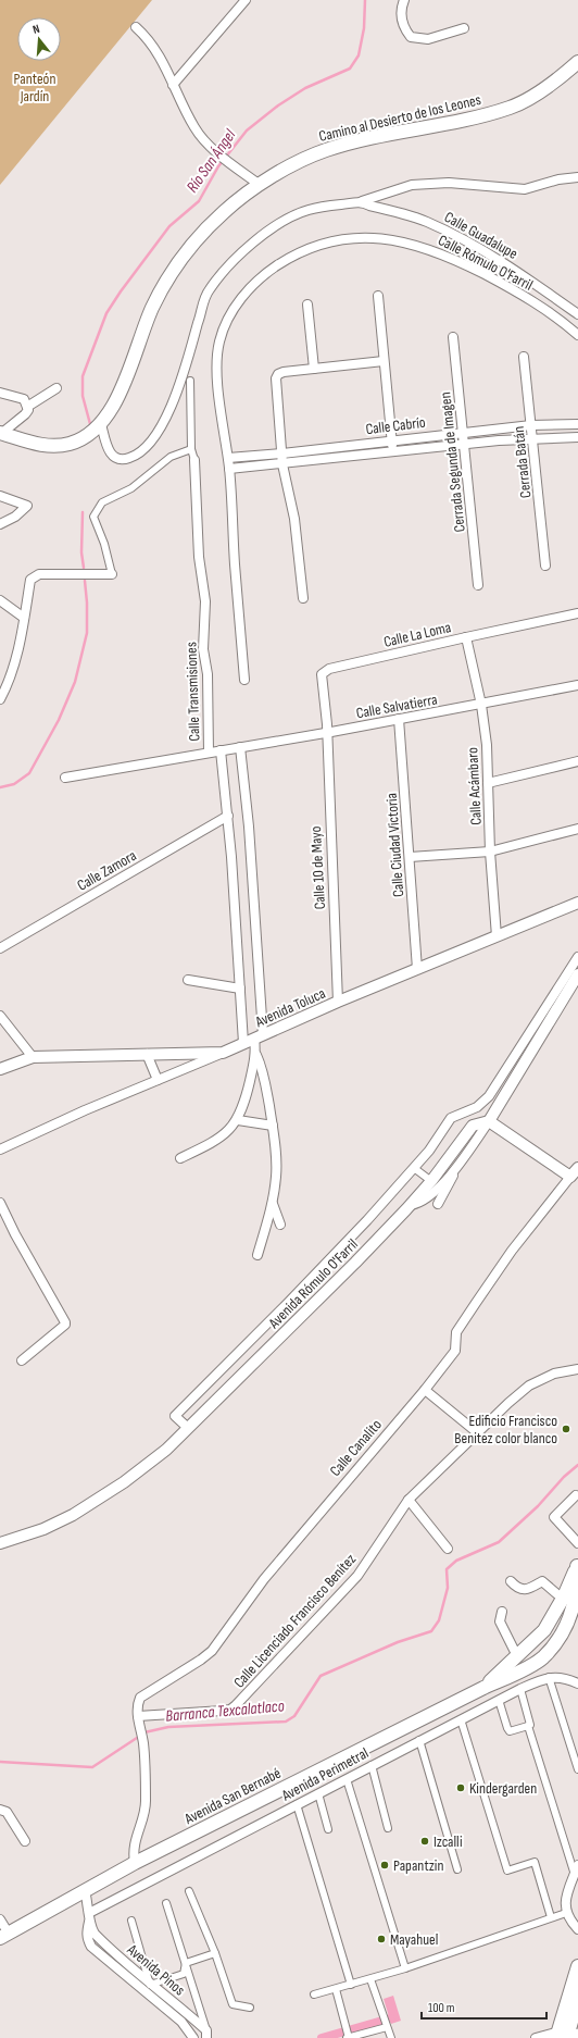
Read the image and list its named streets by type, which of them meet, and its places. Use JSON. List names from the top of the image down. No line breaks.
{"streets":{"main road":["Camino al Desierto de los Leones","Avenida San Bernabé"],"street":["Calle Guadalupe","Calle Rómulo O'Farril","Calle Cabrío","Cerrada Segunda de Imagen","Cerrada Batán","Calle La Loma","Calle Transmisiones","Calle Salvatierra","Calle Acámbaro","Calle Ciudad Victoria","Calle 10 de Mayo","Calle Zamora","Avenida Toluca","Avenida Rómulo O'Farril","Calle Canalito","Calle Licenciado Francisco Benítez","Avenida Perimetral","Avenida Pinos"]},"crossings":[["Camino al Desierto de los Leones","Calle Guadalupe"],["Calle Rómulo O'Farril","Calle Cabrío"],["Calle Cabrío","Cerrada Segunda de Imagen"],["Calle Cabrío","Cerrada Batán"],["Calle La Loma","Calle Salvatierra"],["Calle La Loma","Calle Acámbaro"],["Calle La Loma","Calle 10 de Mayo"],["Calle Transmisiones","Calle Salvatierra"],["Calle Transmisiones","Calle Zamora"],["Calle Transmisiones","Avenida Toluca"],["Calle Salvatierra","Calle Acámbaro"],["Calle Salvatierra","Calle Ciudad Victoria"],["Calle Salvatierra","Calle 10 de Mayo"],["Calle Acámbaro","Avenida Toluca"],["Calle Ciudad Victoria","Avenida Toluca"],["Calle 10 de Mayo","Avenida Toluca"],["Calle Canalito","Calle Licenciado Francisco Benítez"],["Avenida Perimetral","Avenida Pinos"],["Avenida San Bernabé","Avenida Pinos"]],"water":["Río San Ángel","Barranca Texcalatlaco"],"parks":["Panteón Jardín"],"places":["Edificio Francisco Benitez color blanco","Kindergarden","Izcalli","Papantzin","Mayahuel"],"scale_bar":"100 m","north":"top"}
